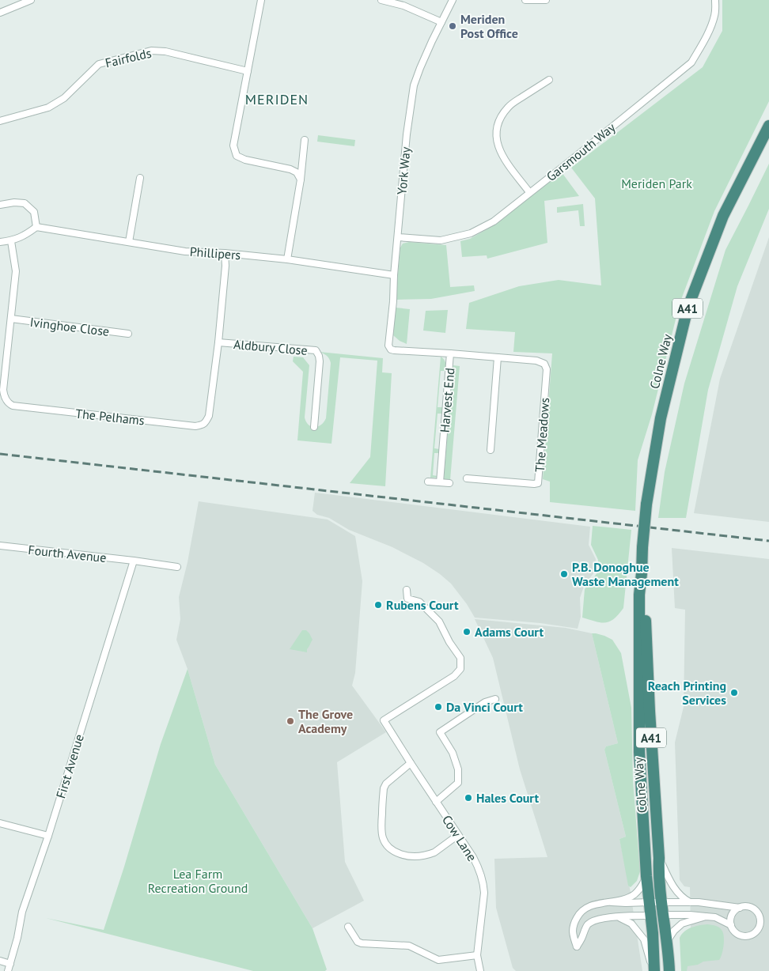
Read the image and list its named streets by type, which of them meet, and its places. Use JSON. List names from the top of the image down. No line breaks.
{"streets":{"highway":["A41","Colne Way"],"street":["Fairfolds","Garsmouth Way","York Way","Phillipers","Ivinghoe Close","Aldbury Close","Harvest End","The Pelhams","The Meadows","Fourth Avenue","First Avenue","Cow Lane"]},"crossings":[["Garsmouth Way","York Way"],["York Way","Phillipers"],["York Way","Harvest End"],["Phillipers","The Pelhams"],["Ivinghoe Close","The Pelhams"],["Aldbury Close","The Pelhams"],["Harvest End","The Meadows"],["Fourth Avenue","First Avenue"]],"districts":["MERIDEN"],"parks":["Meriden Park","Lea Farm Recreation Ground"],"places":["Meriden Post Office","P.B. Donoghue Waste Management","Rubens Court","Adams Court","Reach Printing Services","Da Vinci Court","The Grove Academy","Hales Court"]}
